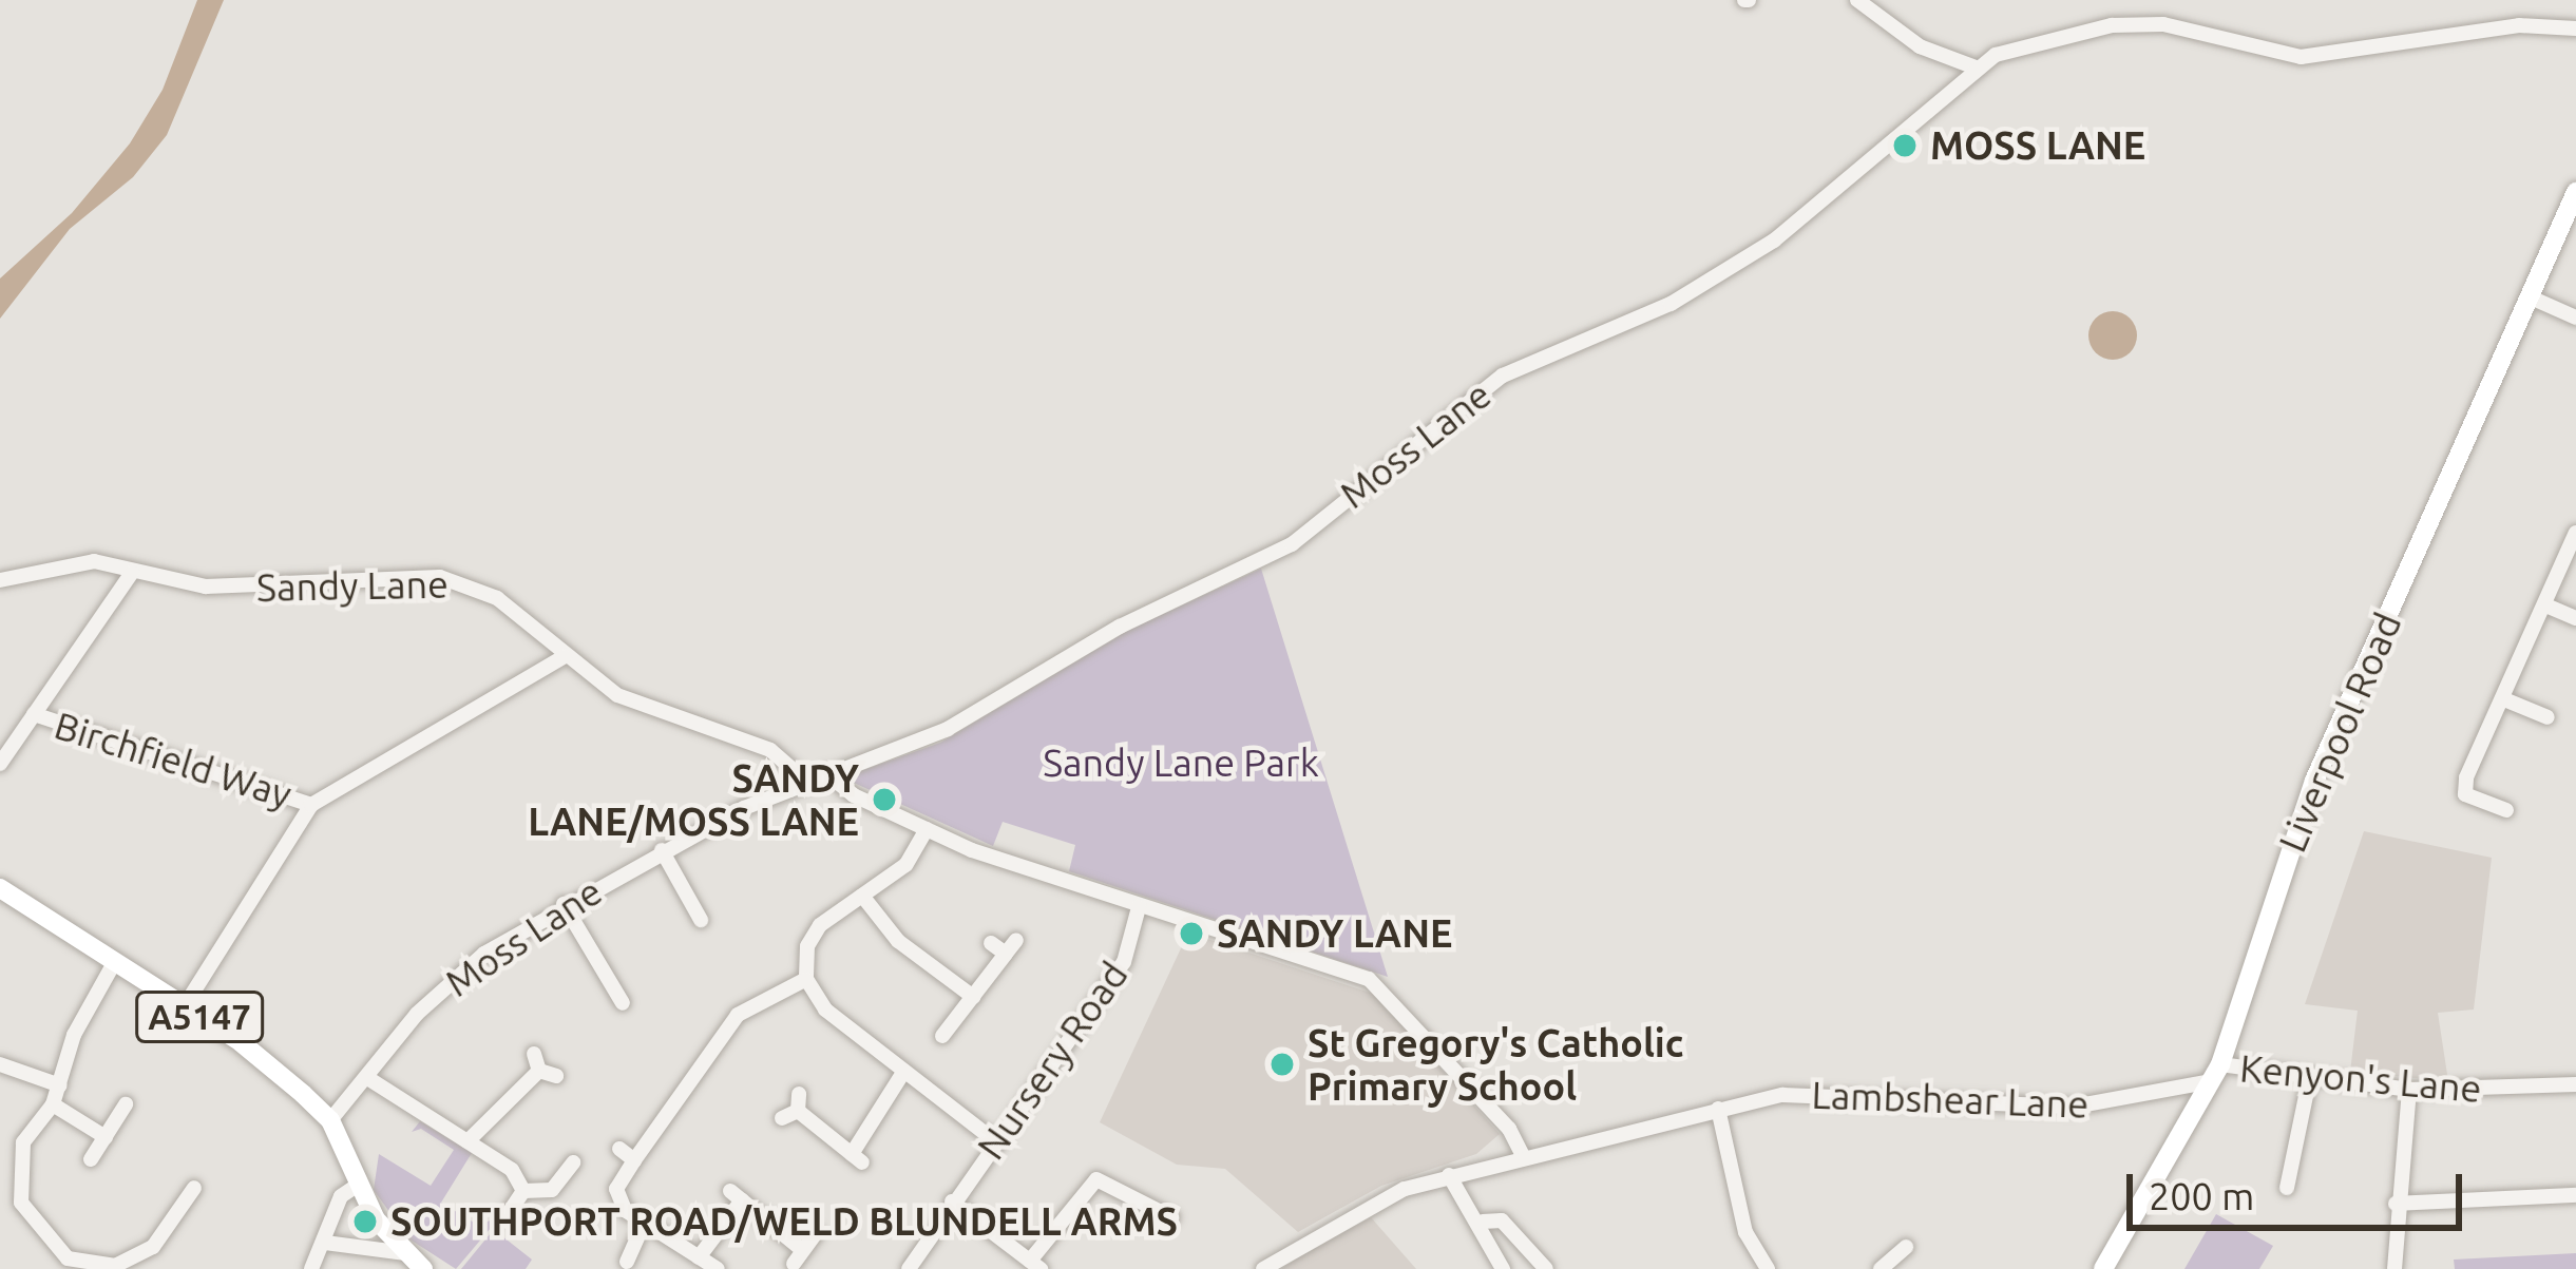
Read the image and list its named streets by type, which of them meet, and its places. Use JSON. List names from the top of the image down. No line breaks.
{"streets":{"main road":["Liverpool Road","A5147"],"street":["Moss Lane","Sandy Lane","Birchfield Way","Nursery Road","Kenyon's Lane","Lambshear Lane"]},"crossings":[["Moss Lane","Sandy Lane"],["Moss Lane","A5147"],["Liverpool Road","Kenyon's Lane"],["Liverpool Road","Lambshear Lane"],["Kenyon's Lane","Lambshear Lane"]],"parks":["Sandy Lane Park"],"places":["MOSS LANE","SANDY LANE/MOSS LANE","SANDY LANE","St Gregory's Catholic Primary School","SOUTHPORT ROAD/WELD BLUNDELL ARMS"],"scale_bar":"200 m"}
